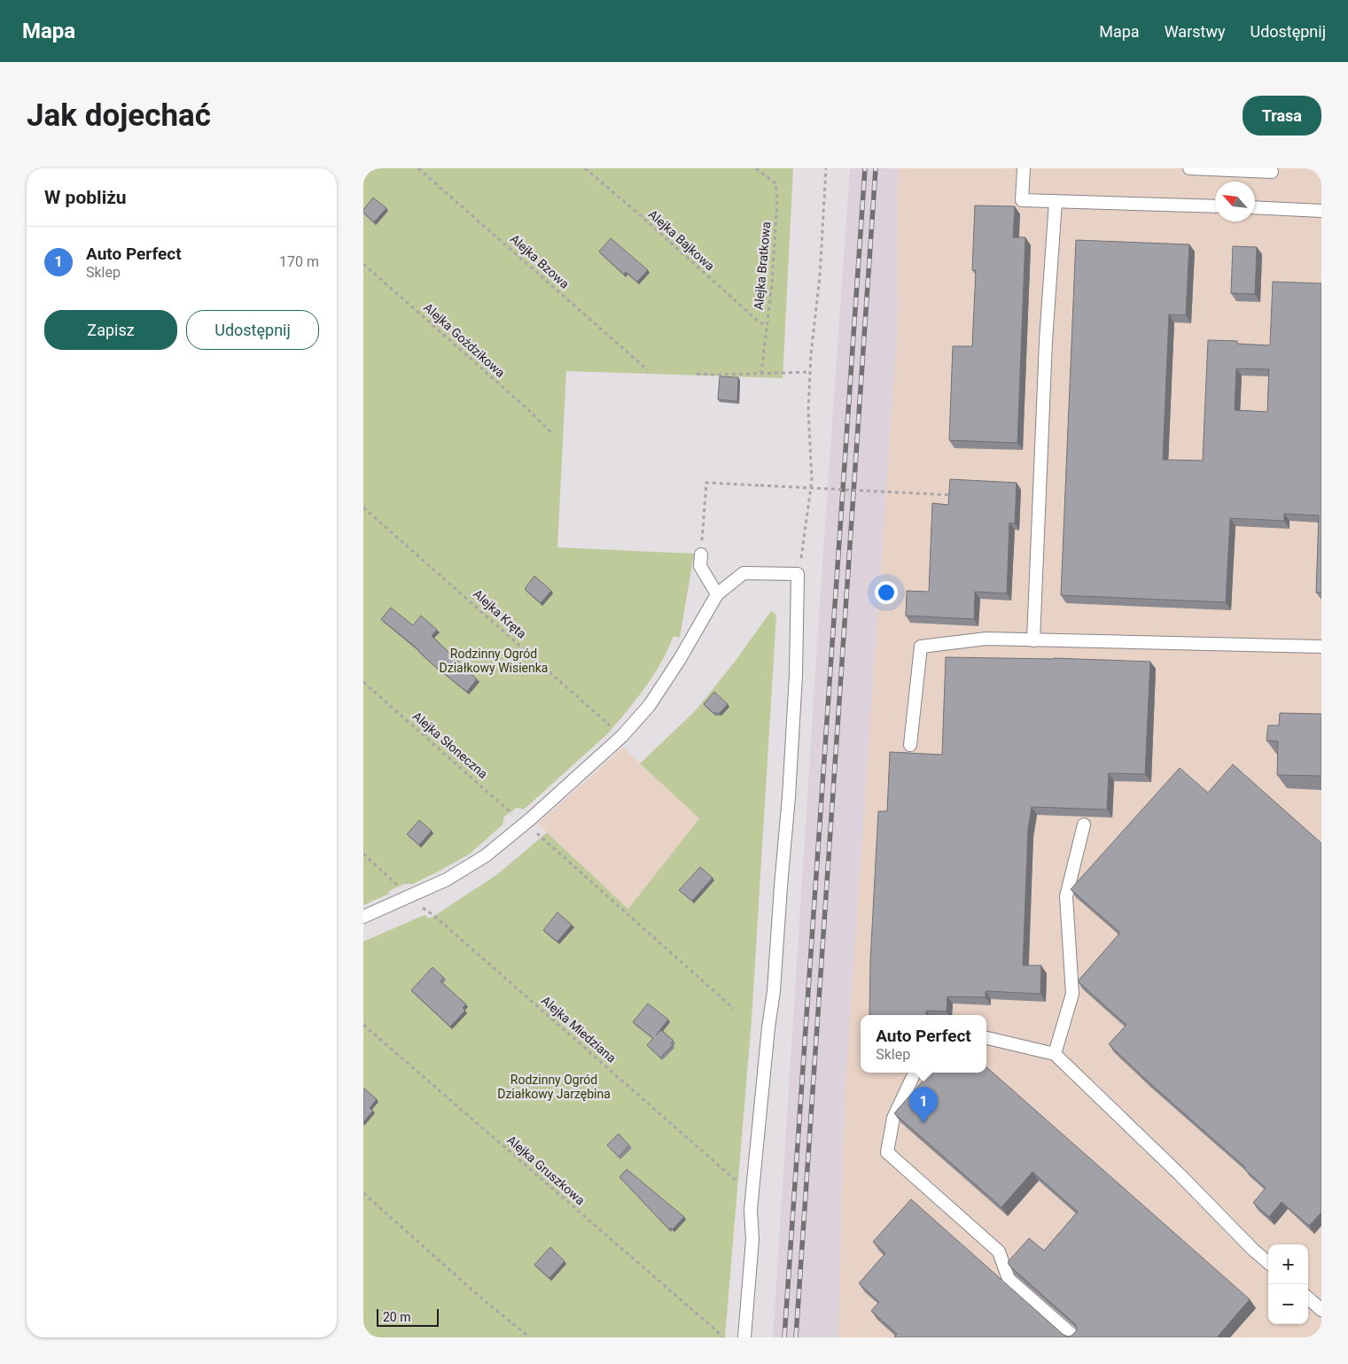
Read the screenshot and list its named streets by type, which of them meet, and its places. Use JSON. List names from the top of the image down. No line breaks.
{"streets":{"path":["Alejka Bajkowa","Alejka Bzowa","Alejka Bratkowa","Alejka Gożdzikowa","Alejka Kręta","Alejka Słoneczna","Alejka Miedziana","Alejka Gruszkowa"]},"crossings":[["Alejka Bajkowa","Alejka Bratkowa"]],"parks":["Rodzinny Ogród Działkowy Wisienka","Rodzinny Ogród Działkowy Jarzębina"],"scale_bar":"20 m","north":"top left","page":{"header":"Mapa","nav":["Mapa","Warstwy","Udostępnij"],"buttons":["Trasa",["Zapisz","Udostępnij"]],"title":"Jak dojechać","heading":"W pobliżu","list":[{"mark":"1","name":"Auto Perfect","note":"Sklep","value":"170 m"}],"popup":["Auto Perfect","Sklep"],"pins":"1","map_buttons":["+","−"],"scale":"20 m"}}
